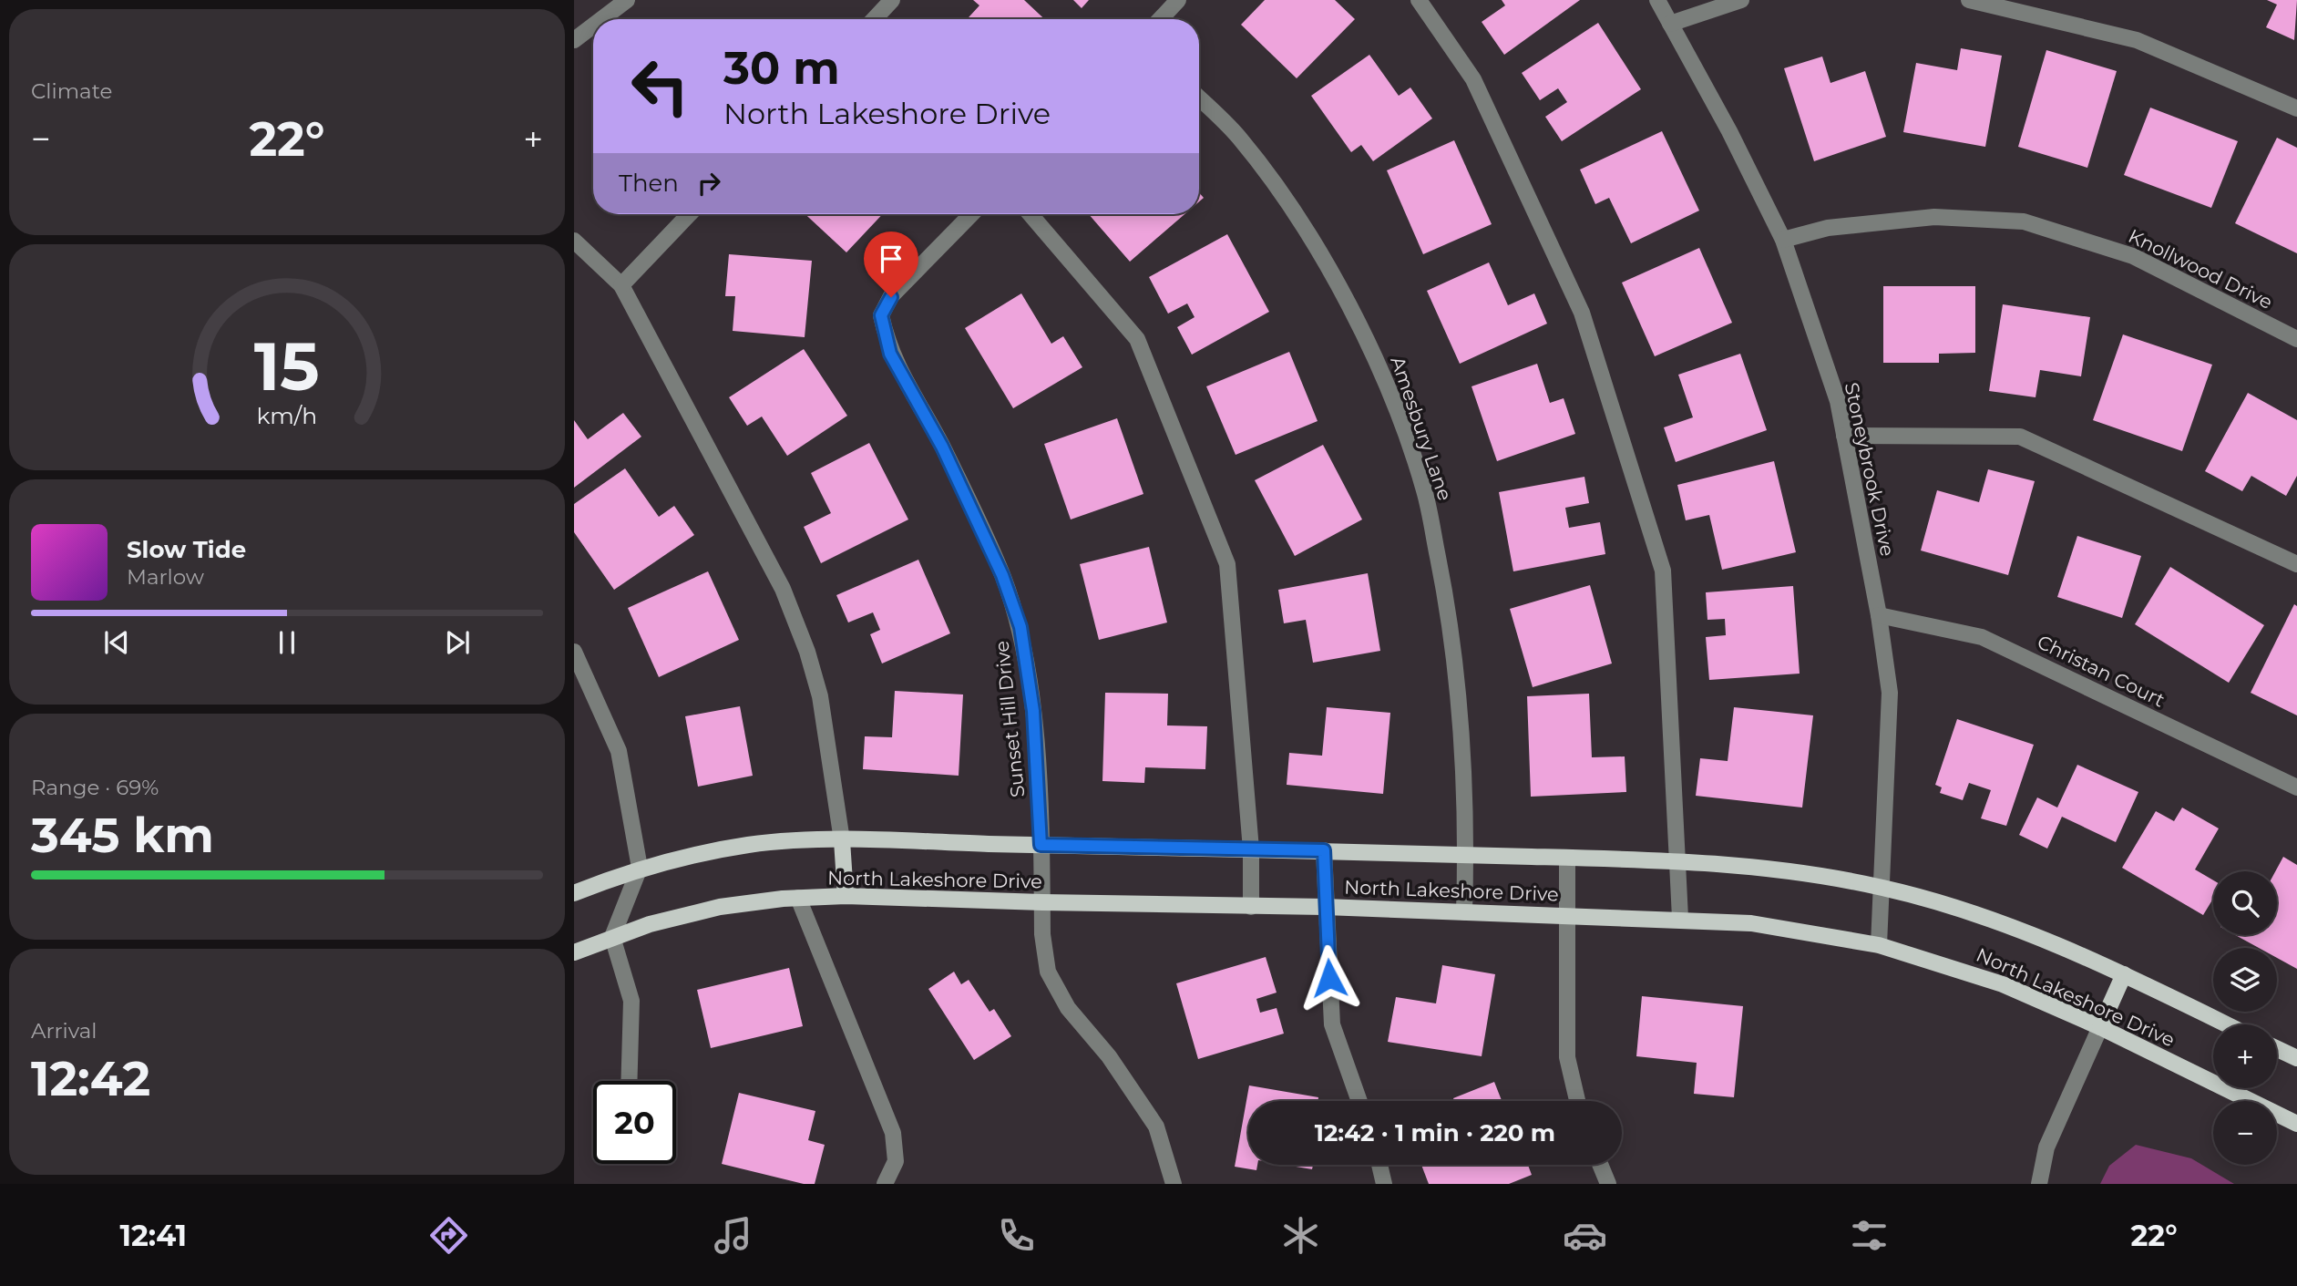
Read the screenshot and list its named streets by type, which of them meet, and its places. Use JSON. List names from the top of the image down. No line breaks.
{"streets":{"main road":["North Lakeshore Drive"],"street":["Knollwood Drive","Amesbury Lane","Stoneybrook Drive","Christan Court","Sunset Hill Drive"]},"crossings":[["Knollwood Drive","Stoneybrook Drive"],["Amesbury Lane","North Lakeshore Drive"],["Stoneybrook Drive","Christan Court"],["Stoneybrook Drive","North Lakeshore Drive"],["Sunset Hill Drive","North Lakeshore Drive"]],"page":{"tile":["Climate",["Range · 69%","345 km"],["Arrival","12:42"]],"turn":["30 m","North Lakeshore Drive"],"heat":["−","22°","+"],"then":"Then","song":["Slow Tide","Marlow"],"map_buttons":["+","−"],"limit":"20","trip":"12:42 · 1 min · 220 m","tabs":["12:41","22°"],"gauge":["15","km/h"]}}
